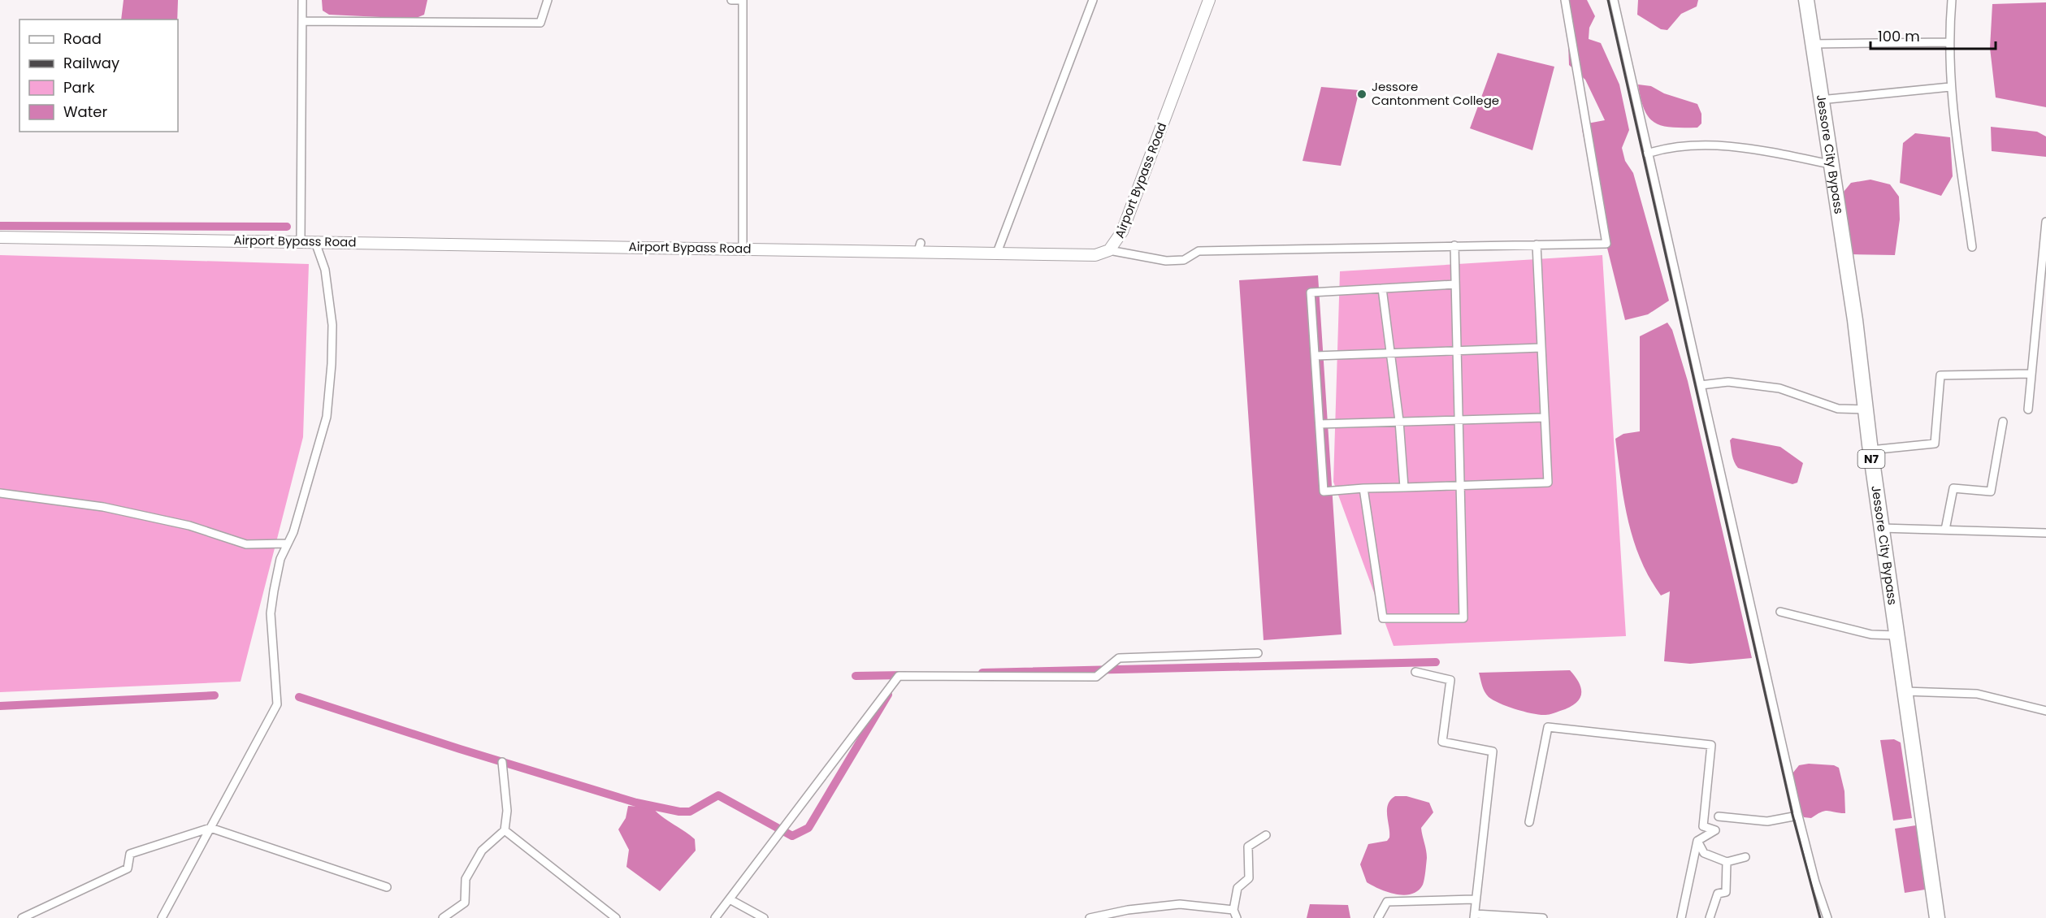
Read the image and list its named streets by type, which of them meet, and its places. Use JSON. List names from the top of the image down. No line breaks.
{"streets":{"highway":["Jessore City Bypass","N7"],"street":["Airport Bypass Road"]},"places":["Jessore Cantonment College"],"legend":["Road","Railway","Park","Water"],"scale_bar":"100 m"}
